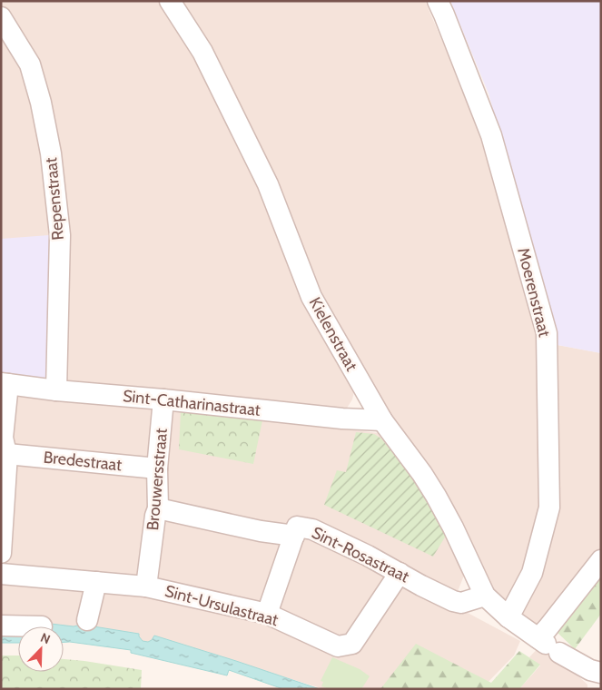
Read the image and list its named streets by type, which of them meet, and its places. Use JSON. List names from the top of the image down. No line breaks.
{"streets":{"street":["Repenstraat","Moerenstraat","Kielenstraat","Sint-Catharinastraat","Bredestraat","Brouwersstraat","Sint-Rosastraat","Sint-Ursulastraat"]},"crossings":[["Repenstraat","Sint-Catharinastraat"],["Moerenstraat","Kielenstraat"],["Kielenstraat","Sint-Catharinastraat"],["Kielenstraat","Sint-Rosastraat"],["Sint-Catharinastraat","Brouwersstraat"],["Bredestraat","Brouwersstraat"],["Brouwersstraat","Sint-Rosastraat"],["Brouwersstraat","Sint-Ursulastraat"],["Sint-Rosastraat","Sint-Ursulastraat"]],"north":"top right"}
